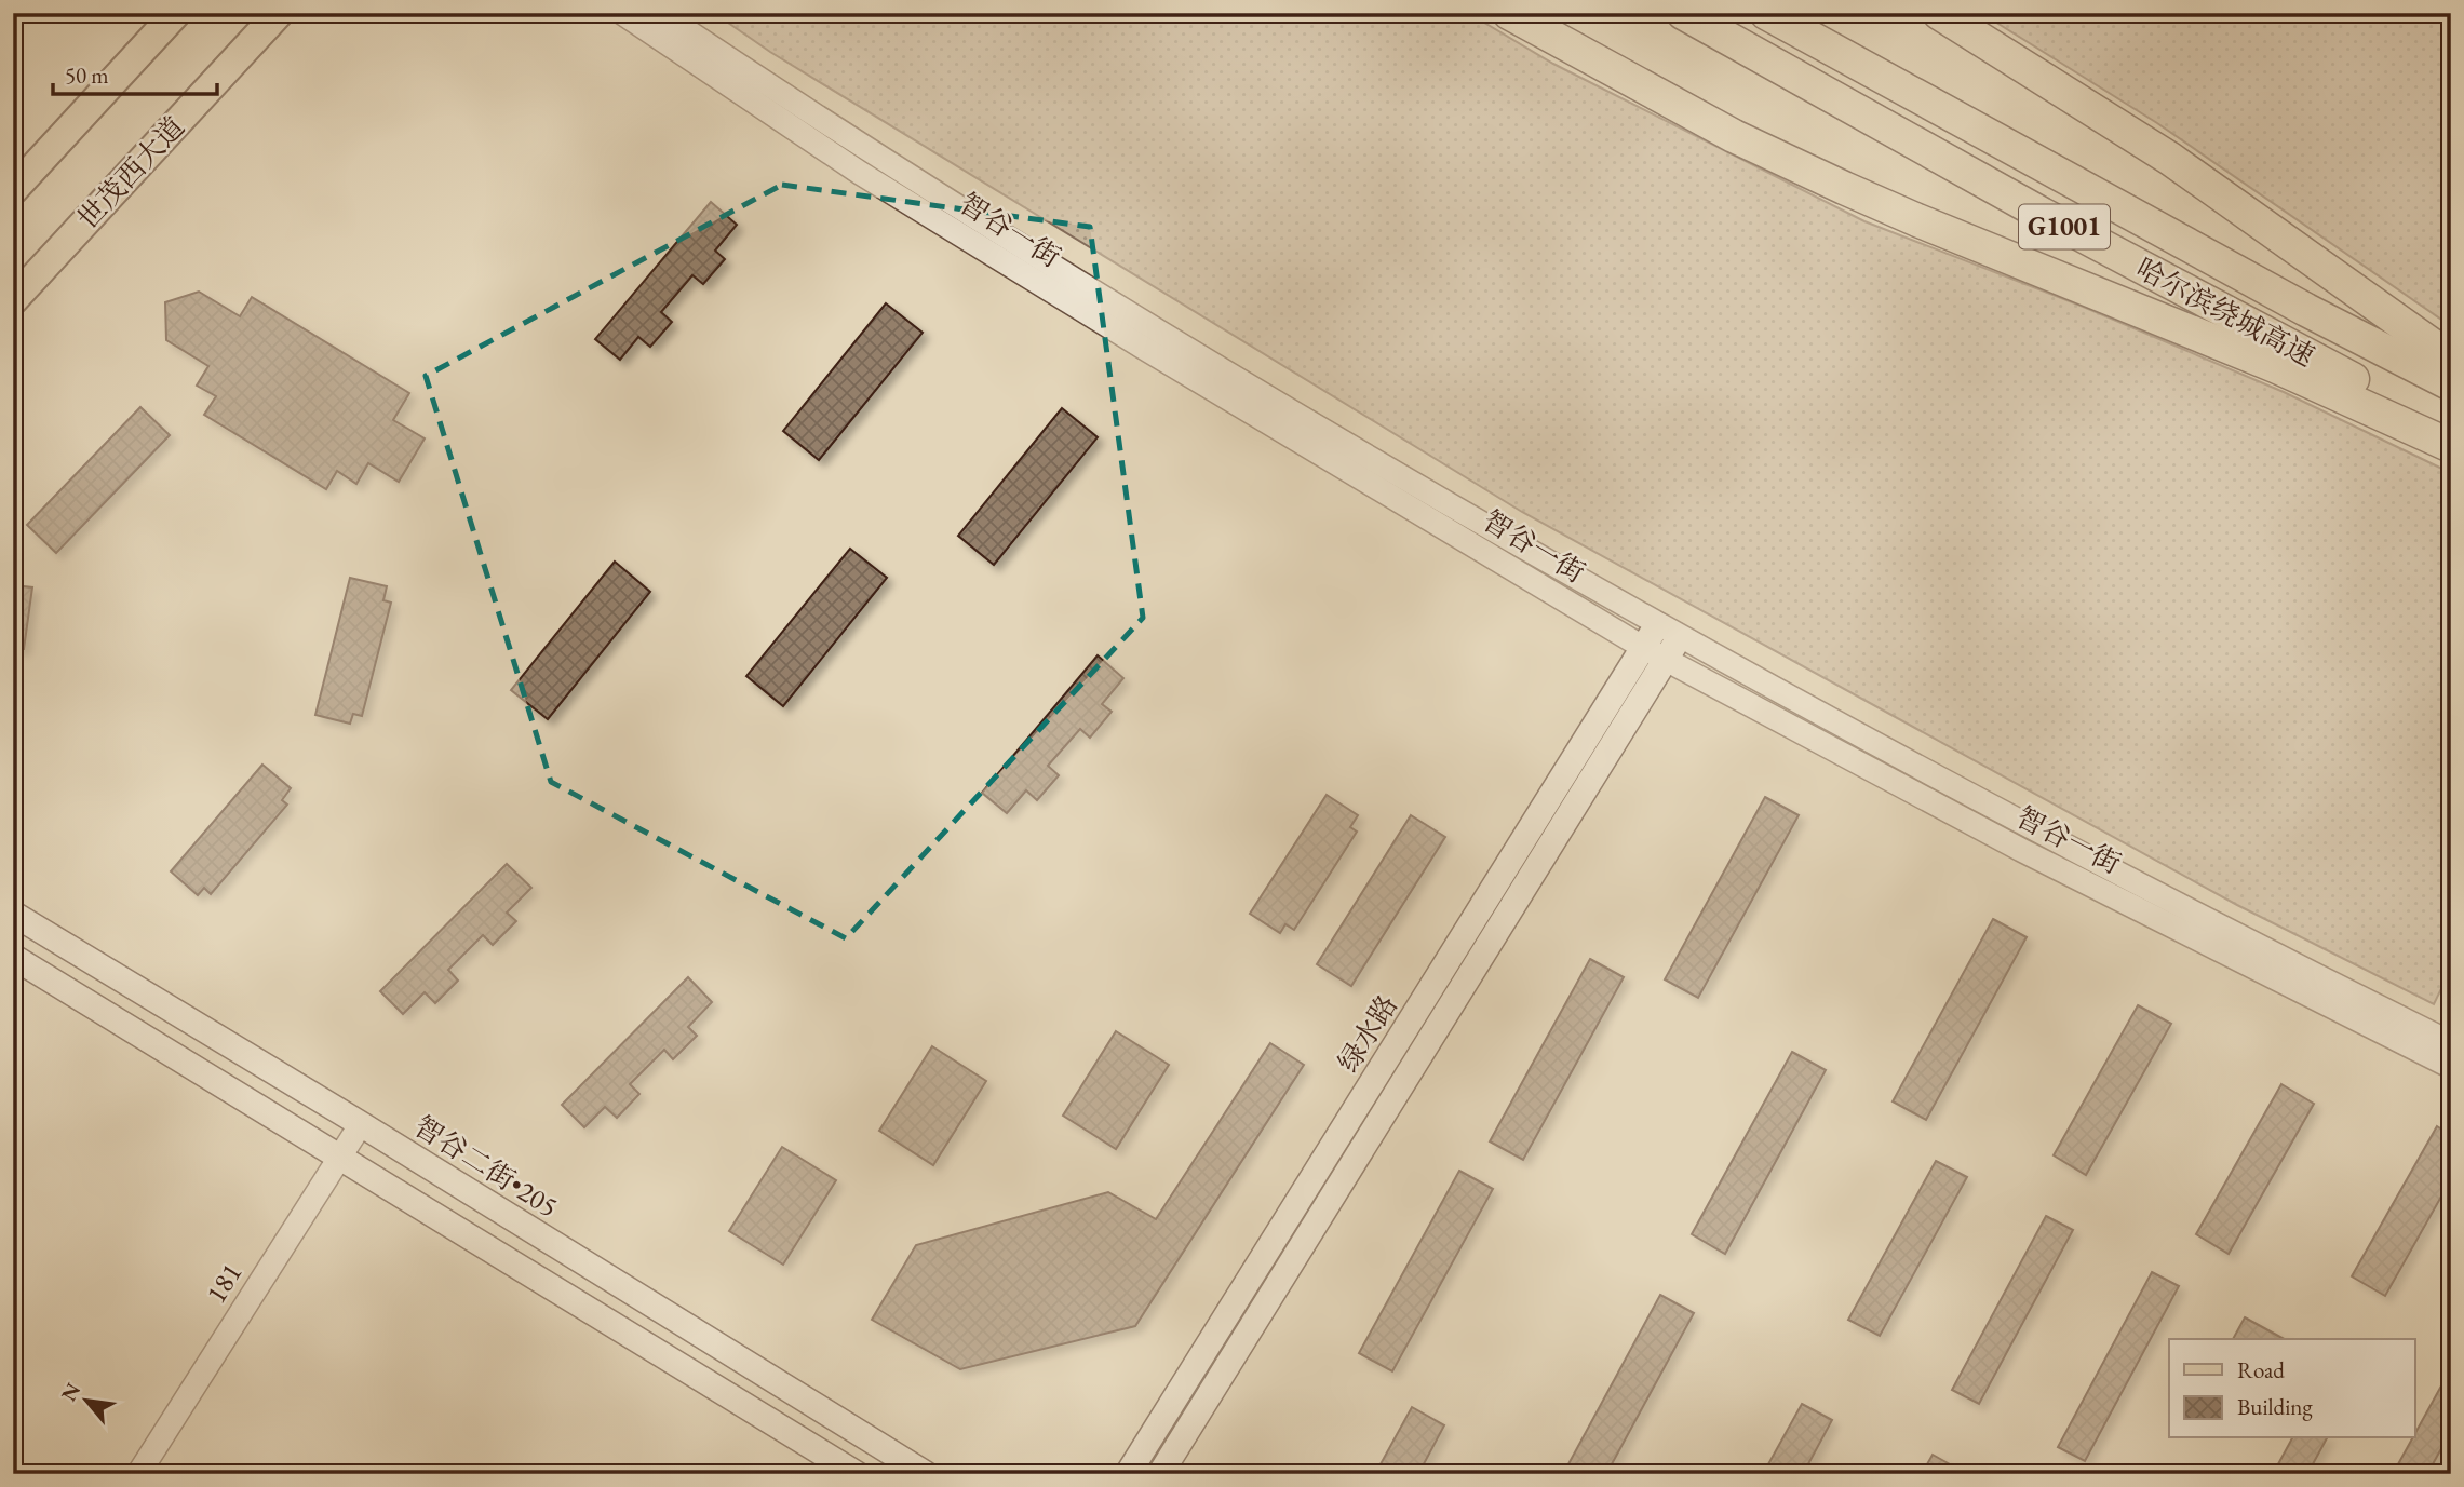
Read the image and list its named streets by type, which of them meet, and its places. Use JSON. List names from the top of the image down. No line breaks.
{"streets":{"highway":["G1001","哈尔滨绕城高速"],"main road":["世茂西大道","绿水路","智谷二街•205"],"street":["智谷一街","181"]},"crossings":[["智谷一街","绿水路"],["智谷二街•205","181"]],"legend":["Road","Building"],"scale_bar":"50 m","north":"top left"}
